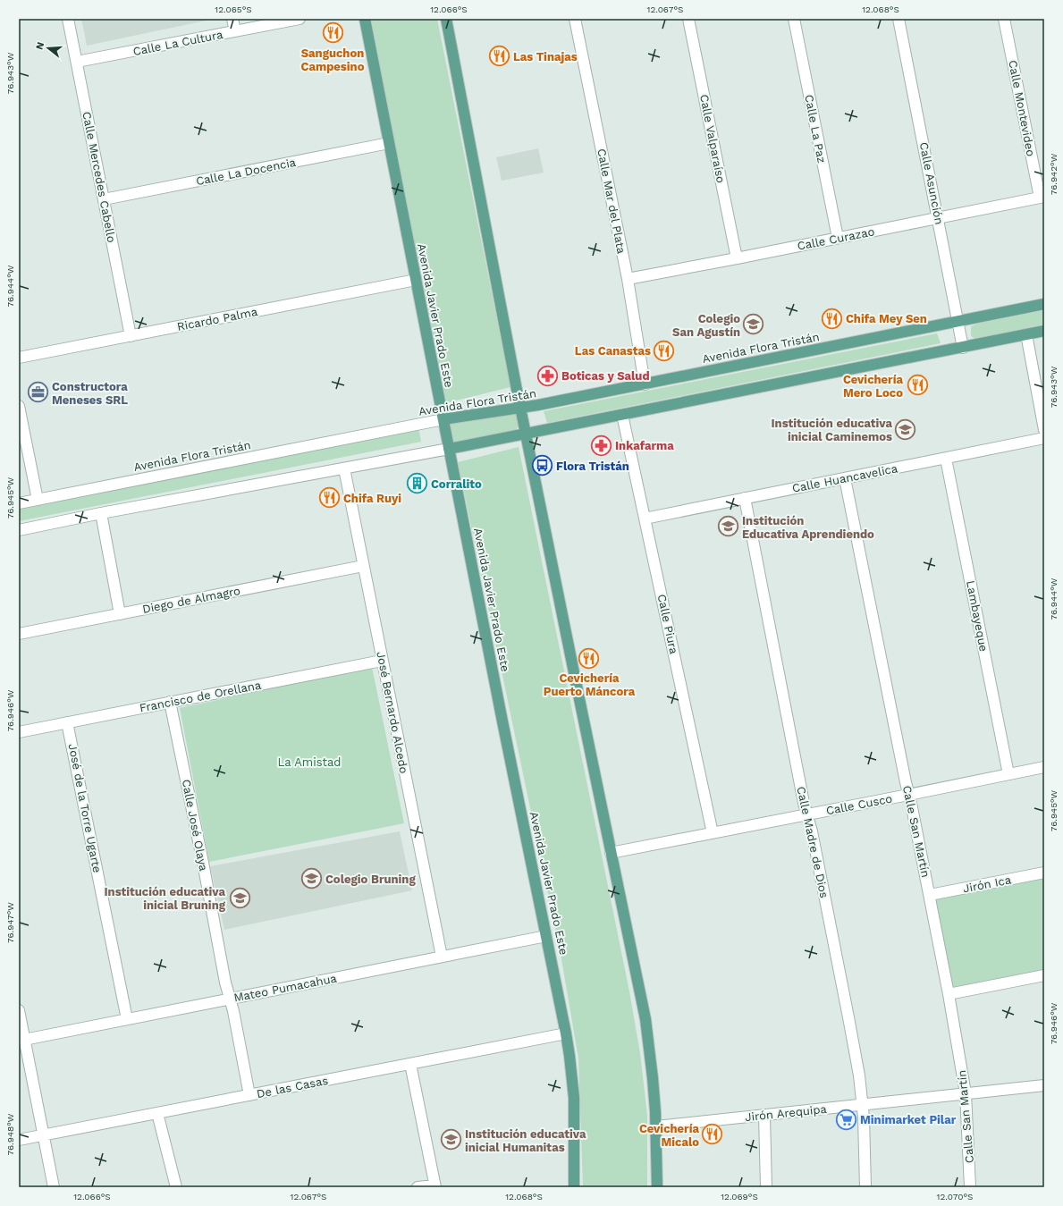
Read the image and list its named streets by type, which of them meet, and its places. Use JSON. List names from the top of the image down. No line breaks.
{"streets":{"main road":["Avenida Javier Prado Este","Avenida Flora Tristán"],"street":["Calle La Cultura","Calle Montevideo","Calle La Paz","Calle Valparaíso","Calle La Docencia","Calle Mercedes Cabello","Calle Asunción","Calle Mar del Plata","Calle Curazao","Ricardo Palma","Calle Huancavelica","Diego de Almagro","Lambayeque","Calle Piura","Francisco de Orellana","José Bernardo Alcedo","Calle Cusco","José de la Torre Ugarte","Calle José Olaya","Calle San Martín","Calle Madre de Dios","Jirón Ica","Mateo Pumacahua","De las Casas","Jirón Arequipa"]},"crossings":[["Calle La Cultura","Calle Mercedes Cabello"],["Calle Montevideo","Calle Curazao"],["Calle La Paz","Calle Curazao"],["Calle Valparaíso","Calle Curazao"],["Calle La Docencia","Calle Mercedes Cabello"],["Calle La Docencia","Avenida Javier Prado Este"],["Calle Mercedes Cabello","Ricardo Palma"],["Calle Asunción","Calle Curazao"],["Calle Asunción","Avenida Flora Tristán"],["Calle Mar del Plata","Calle Curazao"],["Calle Mar del Plata","Avenida Flora Tristán"],["Avenida Javier Prado Este","Ricardo Palma"],["Avenida Javier Prado Este","Avenida Flora Tristán"],["Avenida Javier Prado Este","Mateo Pumacahua"],["Avenida Javier Prado Este","De las Casas"],["Calle Huancavelica","Lambayeque"],["Calle Huancavelica","Calle Piura"],["Calle Huancavelica","Calle San Martín"],["Calle Huancavelica","Calle Madre de Dios"],["Diego de Almagro","José Bernardo Alcedo"],["Lambayeque","Calle Cusco"],["Calle Piura","Calle Cusco"],["Francisco de Orellana","José Bernardo Alcedo"],["Francisco de Orellana","José de la Torre Ugarte"],["Francisco de Orellana","Calle José Olaya"],["José Bernardo Alcedo","Mateo Pumacahua"],["Calle Cusco","Calle San Martín"],["Calle Cusco","Calle Madre de Dios"],["José de la Torre Ugarte","Mateo Pumacahua"],["Calle José Olaya","Mateo Pumacahua"],["Calle José Olaya","De las Casas"],["Calle San Martín","Jirón Ica"],["Calle San Martín","Jirón Arequipa"],["Calle Madre de Dios","Jirón Arequipa"]],"parks":["La Amistad"],"places":{"restaurant":["Sanguchon Campesino","Las Tinajas","Chifa Mey Sen","Las Canastas","Cevichería Mero Loco","Chifa Ruyi","Cevichería Puerto Máncora","Cevichería Micalo"],"school or university":["Colegio San Agustín","Institución educativa inicial Caminemos","Institución Educativa Aprendiendo","Colegio Bruning","Institución educativa inicial Bruning","Institución educativa inicial Humanitas"],"pharmacy":["Boticas y Salud","Inkafarma"],"office":["Constructora Meneses SRL"],"bus stop":["Flora Tristán"],"building":["Corralito"],"supermarket":["Minimarket Pilar"]},"north":"left","coordinates":["12.065°S","12.066°S","12.067°S","12.068°S","76.943°W","76.942°W","76.944°W","76.945°W","76.946°W","76.947°W","76.948°W","12.069°S","12.070°S"]}
